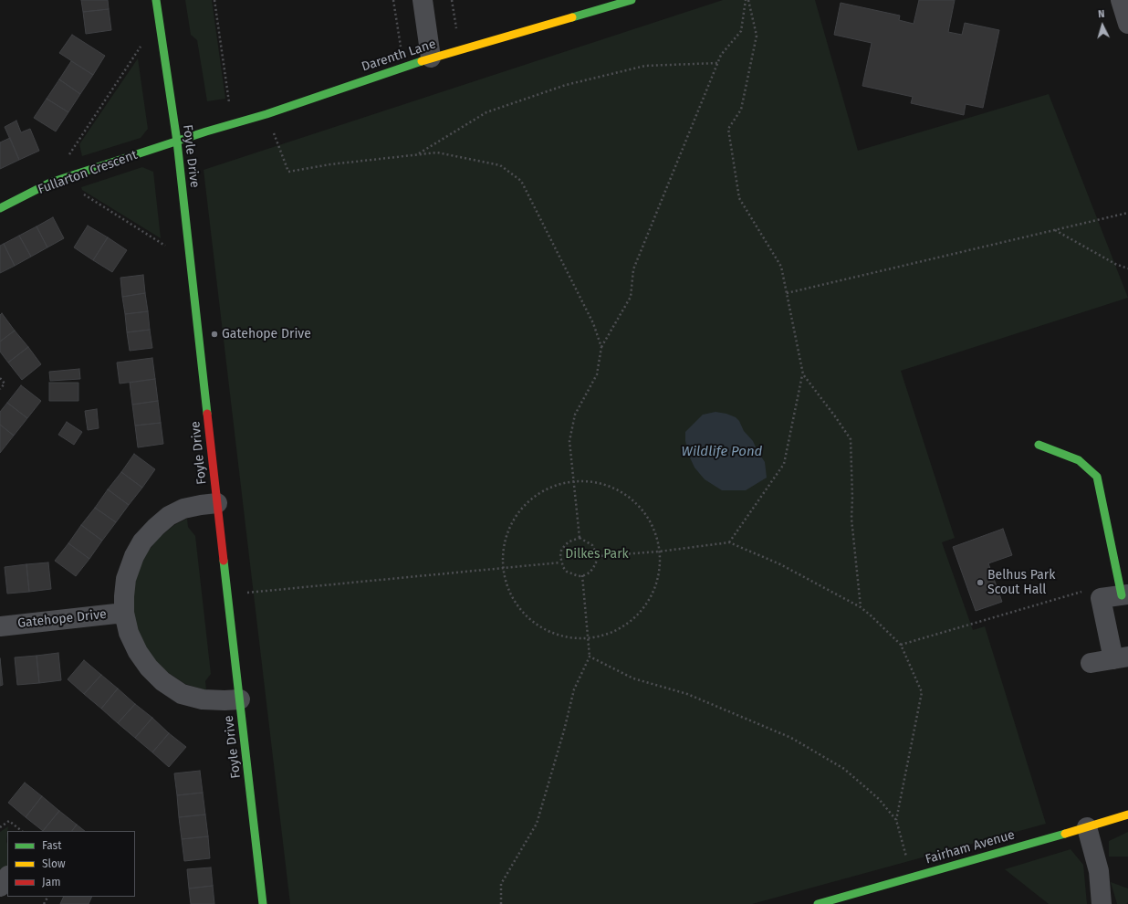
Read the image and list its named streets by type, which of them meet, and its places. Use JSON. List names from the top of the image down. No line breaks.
{"streets":{"street":["Darenth Lane","Foyle Drive","Fullarton Crescent","Gatehope Drive","Fairham Avenue"]},"crossings":[["Darenth Lane","Foyle Drive"],["Darenth Lane","Fullarton Crescent"],["Foyle Drive","Fullarton Crescent"],["Foyle Drive","Gatehope Drive"]],"water":["Wildlife Pond"],"parks":["Dilkes Park"],"places":["Gatehope Drive","Belhus Park Scout Hall"],"legend":["Fast","Slow","Jam"],"north":"top"}
